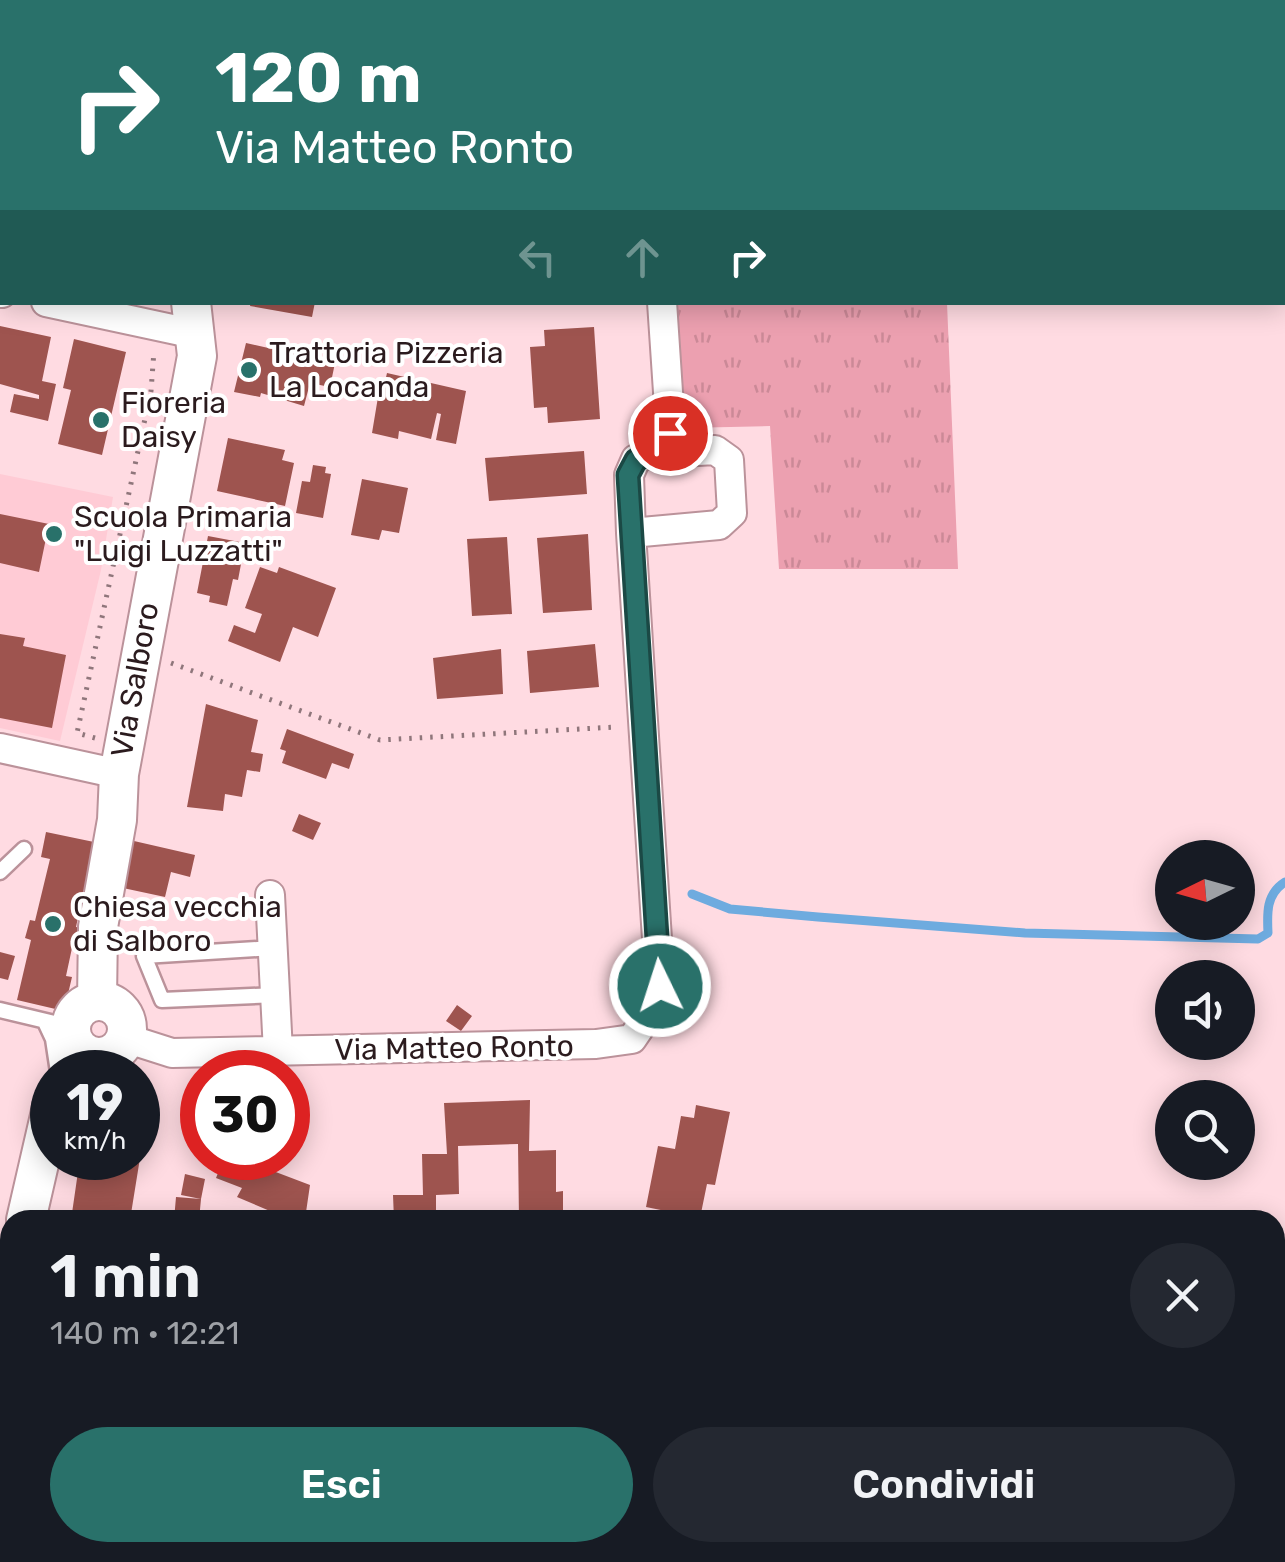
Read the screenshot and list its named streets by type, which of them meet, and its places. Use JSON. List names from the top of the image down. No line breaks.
{"streets":{"street":["Via Salboro","Via Matteo Ronto"]},"places":["Trattoria Pizzeria La Locanda","Fioreria Daisy","Scuola Primaria \"Luigi Luzzatti\"","Chiesa vecchia di Salboro"],"north":"left","page":{"turn":["120 m","Via Matteo Ronto"],"speed":"19 km/h","limit":"30","heading":["1 min","140 m · 12:21"],"buttons":["Esci","Condividi"]}}
